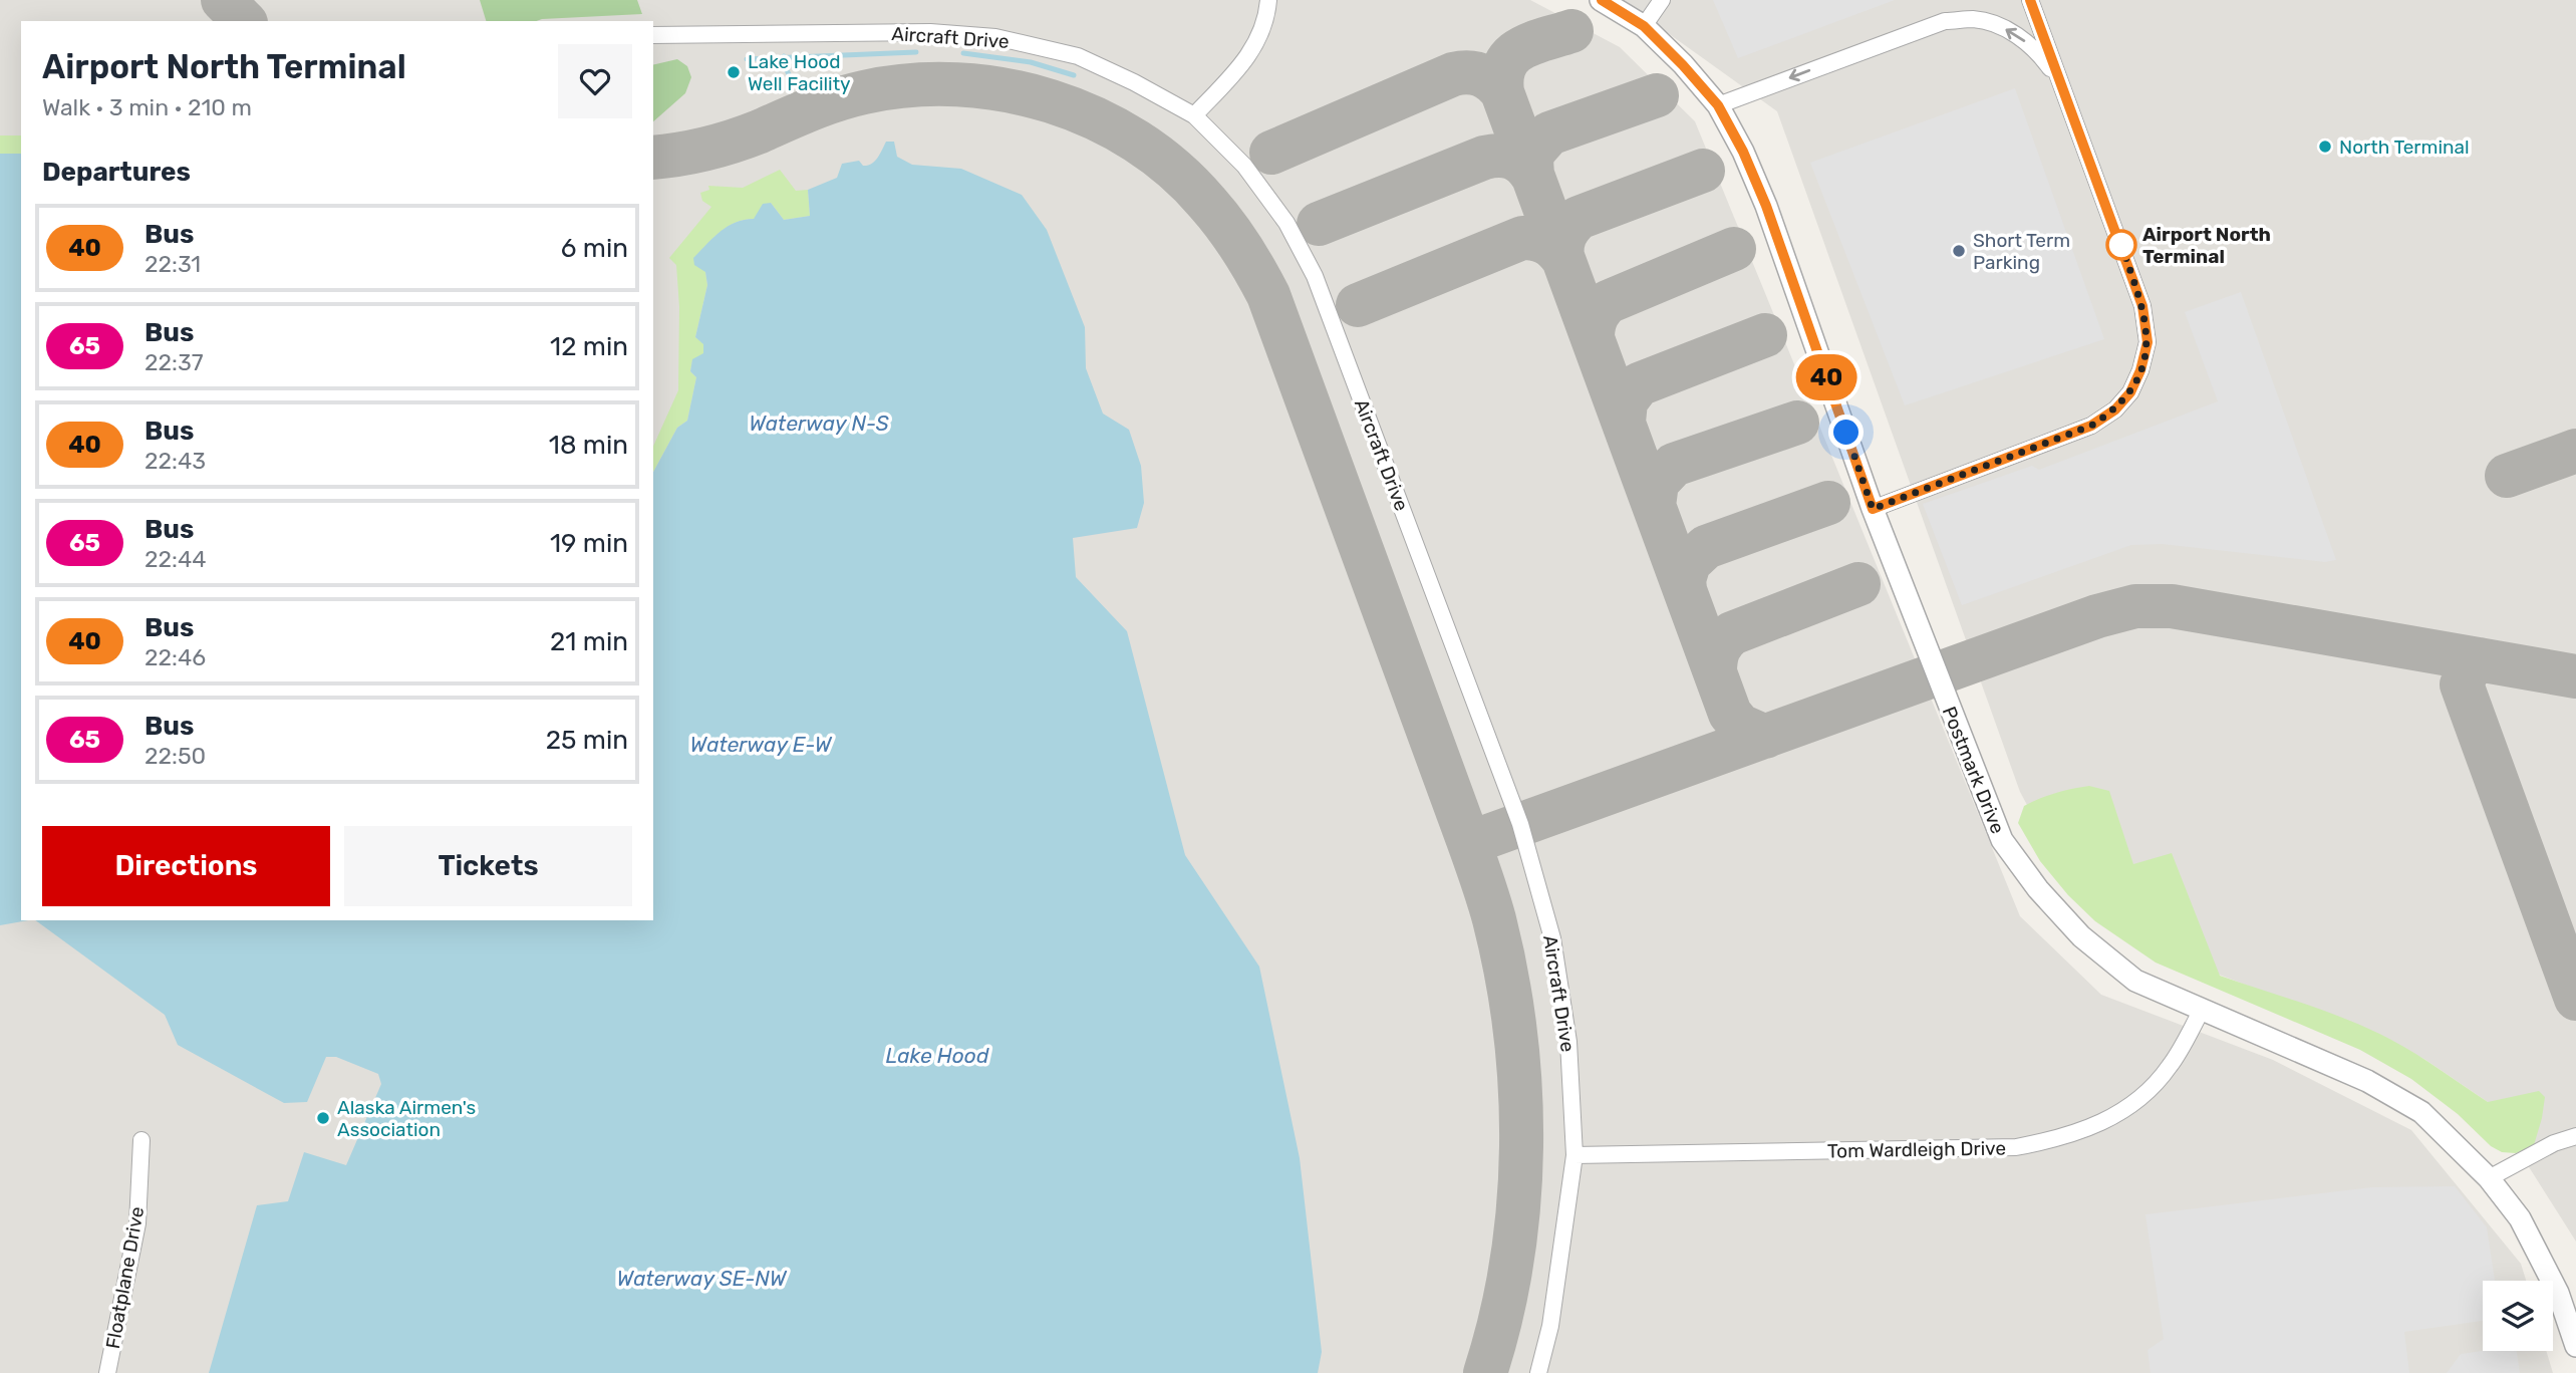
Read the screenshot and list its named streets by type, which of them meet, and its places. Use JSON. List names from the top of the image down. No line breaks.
{"streets":{"street":["Aircraft Drive","Postmark Drive","Tom Wardleigh Drive","Floatplane Drive"]},"crossings":[["Aircraft Drive","Tom Wardleigh Drive"],["Postmark Drive","Tom Wardleigh Drive"]],"water":["Waterway N-S","Waterway E-W","Lake Hood","Waterway SE-NW"],"places":["Lake Hood Well Facility","North Terminal","Airport North Terminal","Short Term Parking","Alaska Airmen's Association"],"lines":["bus line 40"],"page":{"on_map":"40","heading":[["Airport North Terminal","Walk · 3 min · 210 m"],"Departures"],"list":[{"mark":"40","name":"Bus","note":"22:31","value":"6 min"},{"mark":"65","name":"Bus","note":"22:37","value":"12 min"},{"mark":"40","name":"Bus","note":"22:43","value":"18 min"},{"mark":"65","name":"Bus","note":"22:44","value":"19 min"},{"mark":"40","name":"Bus","note":"22:46","value":"21 min"},{"mark":"65","name":"Bus","note":"22:50","value":"25 min"}],"buttons":["Directions","Tickets"]}}
